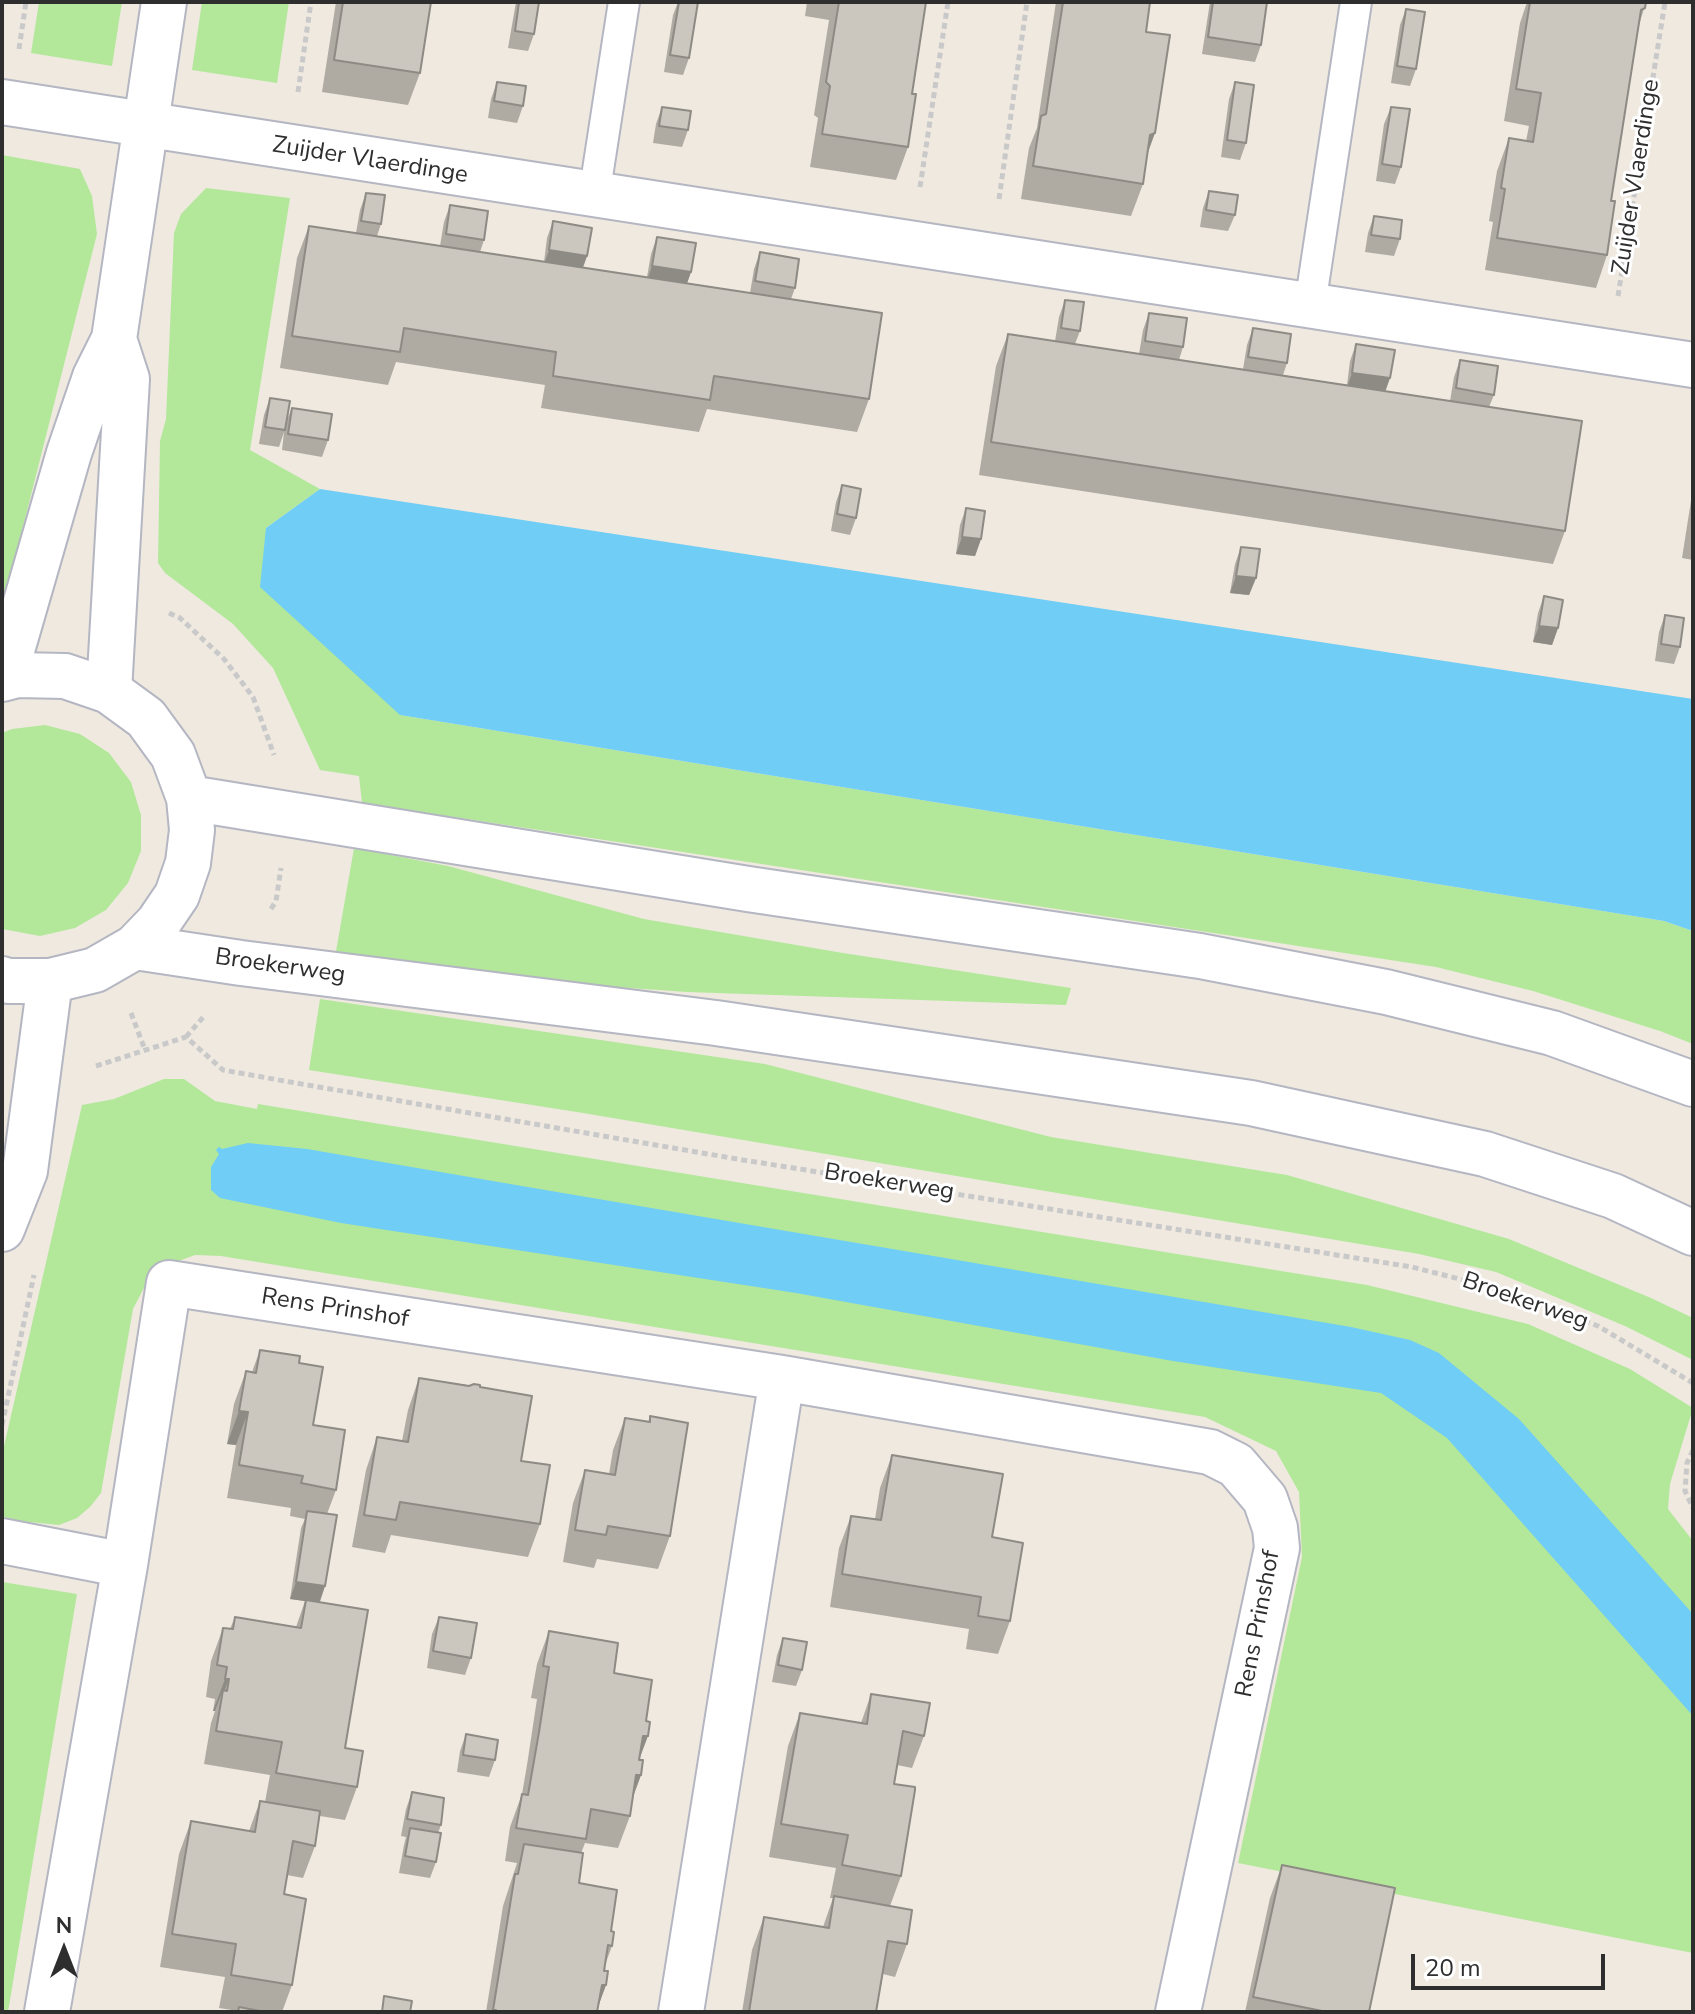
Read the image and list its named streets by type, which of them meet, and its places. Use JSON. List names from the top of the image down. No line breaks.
{"streets":{"street":["Zuijder Vlaerdinge","Broekerweg","Rens Prinshof"]},"scale_bar":"20 m","north":"top"}
